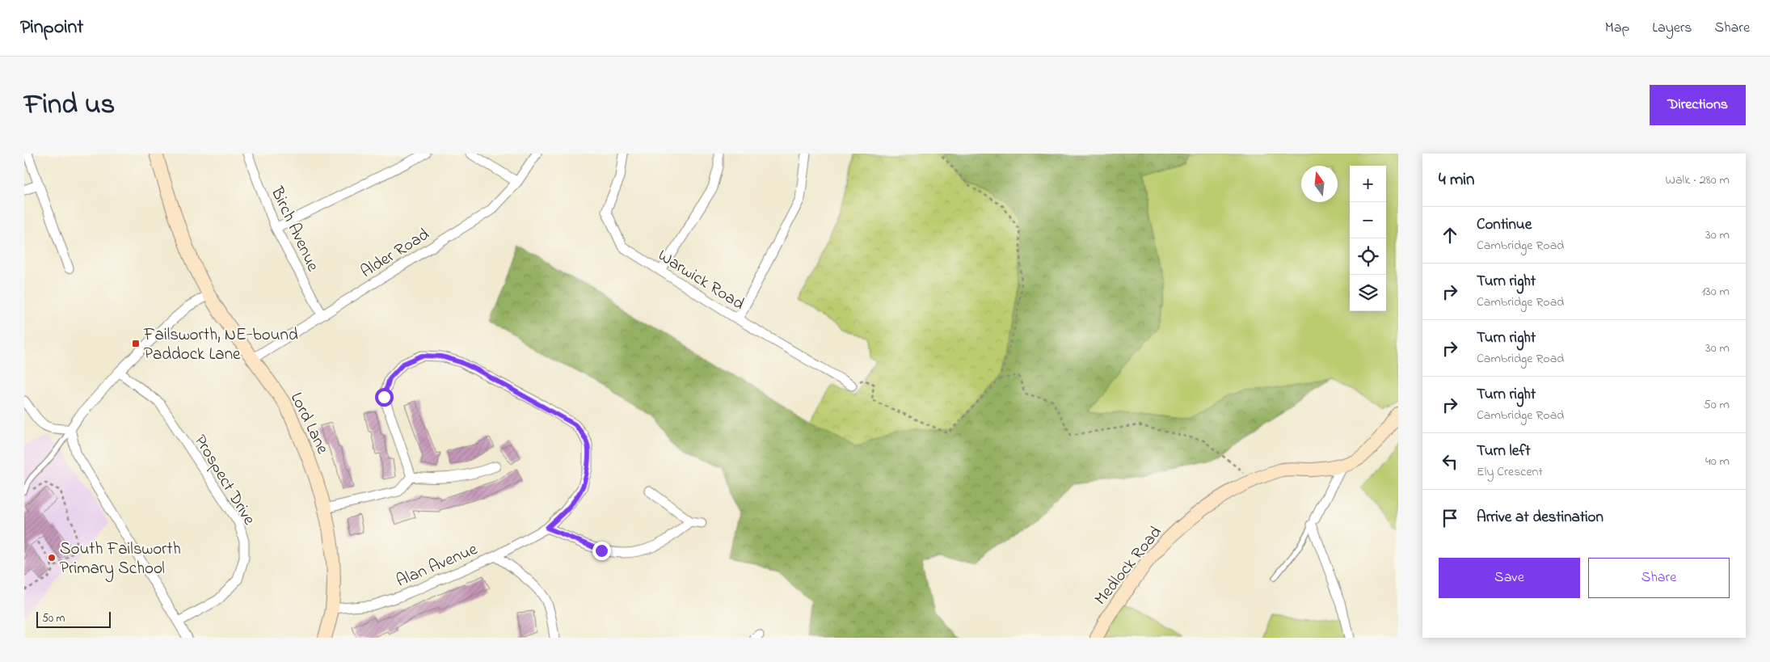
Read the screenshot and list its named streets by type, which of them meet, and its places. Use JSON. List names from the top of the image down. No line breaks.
{"streets":{"street":["Birch Avenue","Alder Road","Warwick Road","Lord Lane","Prospect Drive","Alan Avenue","Medlock Road"]},"crossings":[["Birch Avenue","Alder Road"],["Alder Road","Lord Lane"],["Lord Lane","Alan Avenue"]],"places":{"transit":["Failsworth, NE-bound Paddock Lane"],"other":["South Failsworth Primary School"]},"scale_bar":"50 m","north":"top","page":{"header":"Pinpoint","nav":["Map","Layers","Share"],"title":"Find us","buttons":["Directions",["Save","Share"]],"heading":["4 min","Walk · 280 m"],"map_buttons":["+","−"],"list":[["Continue","Cambridge Road","30 m"],["Turn right","Cambridge Road","130 m"],["Turn right","Cambridge Road","30 m"],["Turn right","Cambridge Road","50 m"],["Turn left","Ely Crescent","40 m"],"Arrive at destination"],"scale":"50 m"}}
